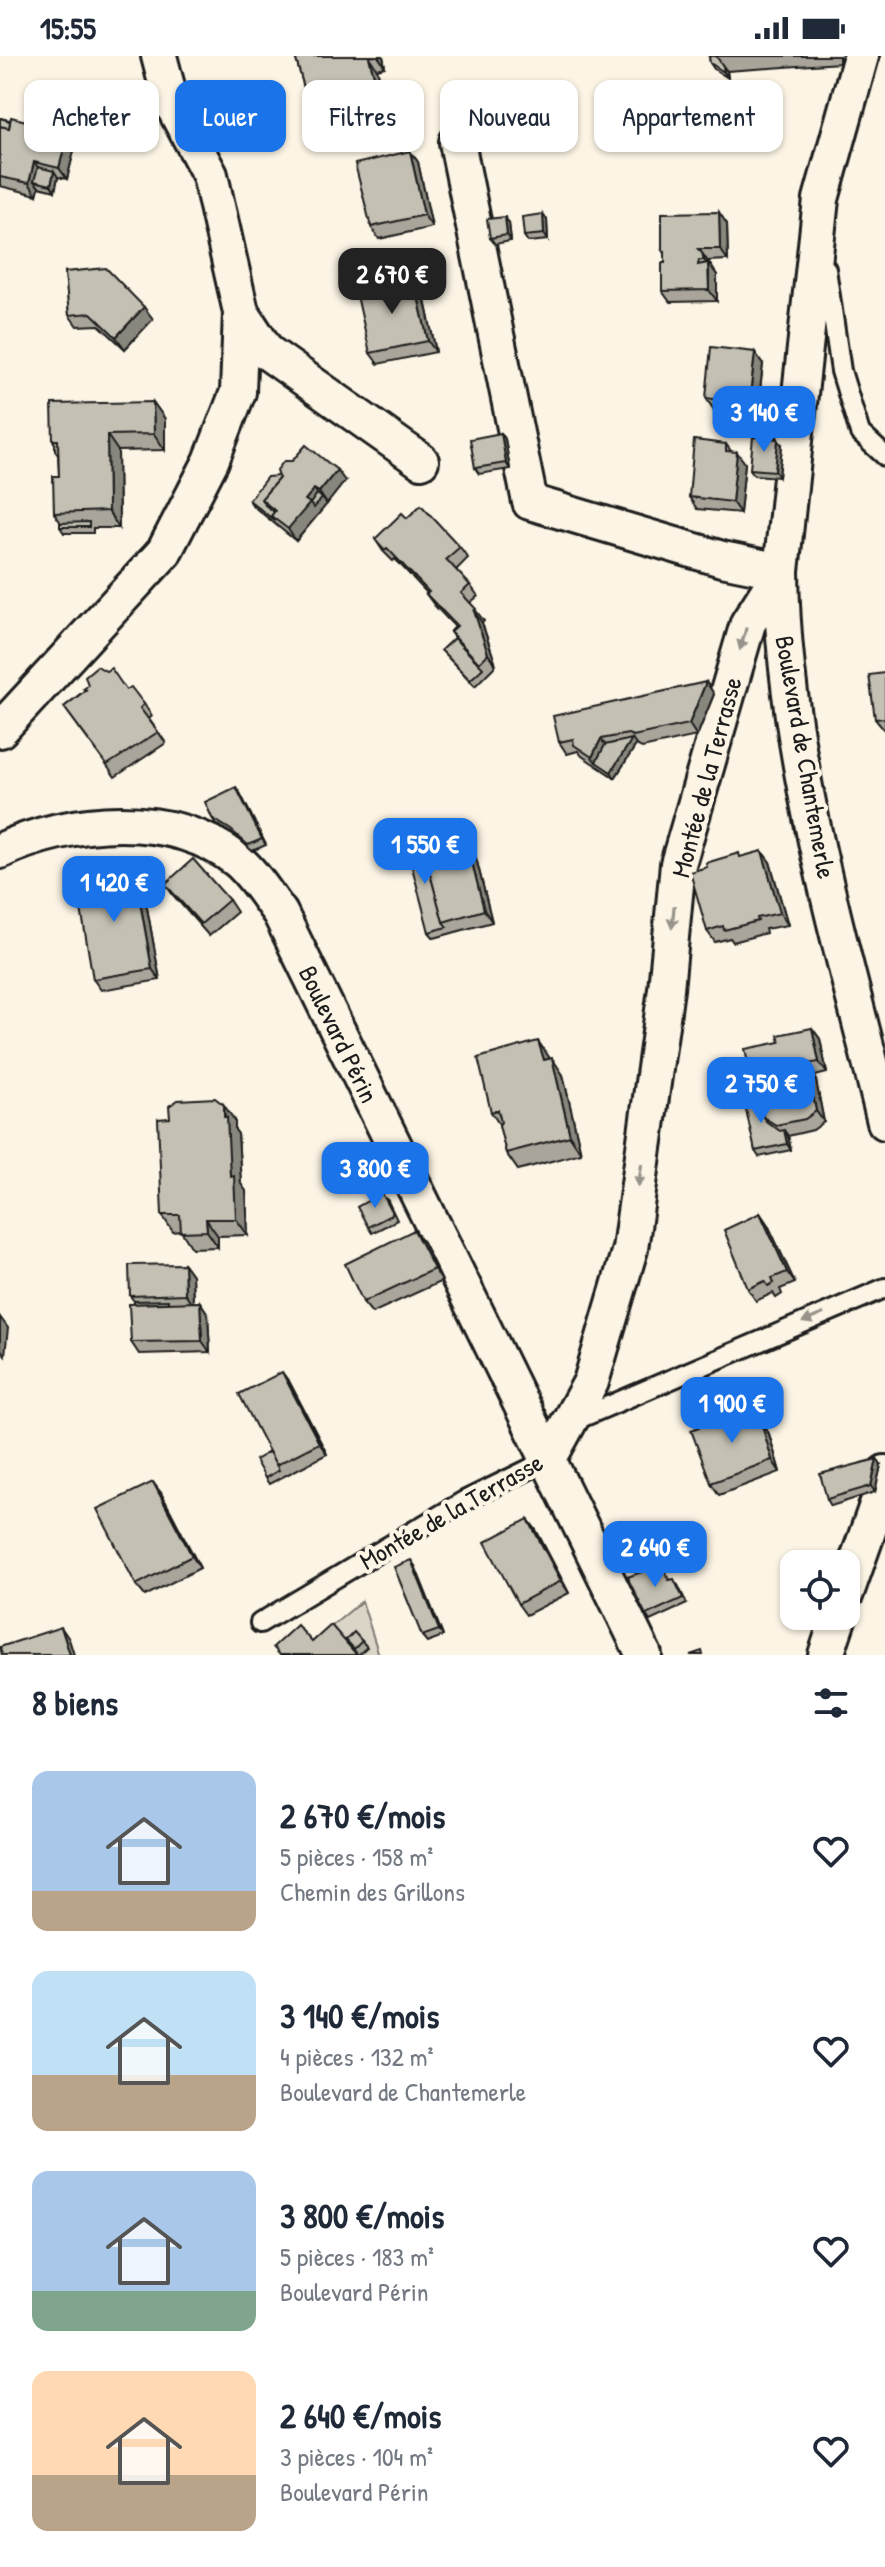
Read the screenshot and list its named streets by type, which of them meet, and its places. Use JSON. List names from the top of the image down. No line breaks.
{"streets":{"street":["Boulevard de Chantemerle","Montée de la Terrasse","Boulevard Périn"]},"crossings":[["Boulevard de Chantemerle","Montée de la Terrasse"],["Montée de la Terrasse","Boulevard Périn"]],"one_way":["Montée de la Terrasse"],"page":{"status":"15:55","chip":["Acheter","Louer","Filtres","Nouveau","Appartement"],"price":["2 670 €","3 140 €","1 550 €","1 420 €","2 750 €","3 800 €","1 900 €","2 640 €"],"heading":"8 biens","list":[{"name":"2 670 €/mois","note":"5 pièces · 158 m² · Chemin des Grillons"},{"name":"3 140 €/mois","note":"4 pièces · 132 m² · Boulevard de Chantemerle"},{"name":"3 800 €/mois","note":"5 pièces · 183 m² · Boulevard Périn"},{"name":"2 640 €/mois","note":"3 pièces · 104 m² · Boulevard Périn"}]}}
